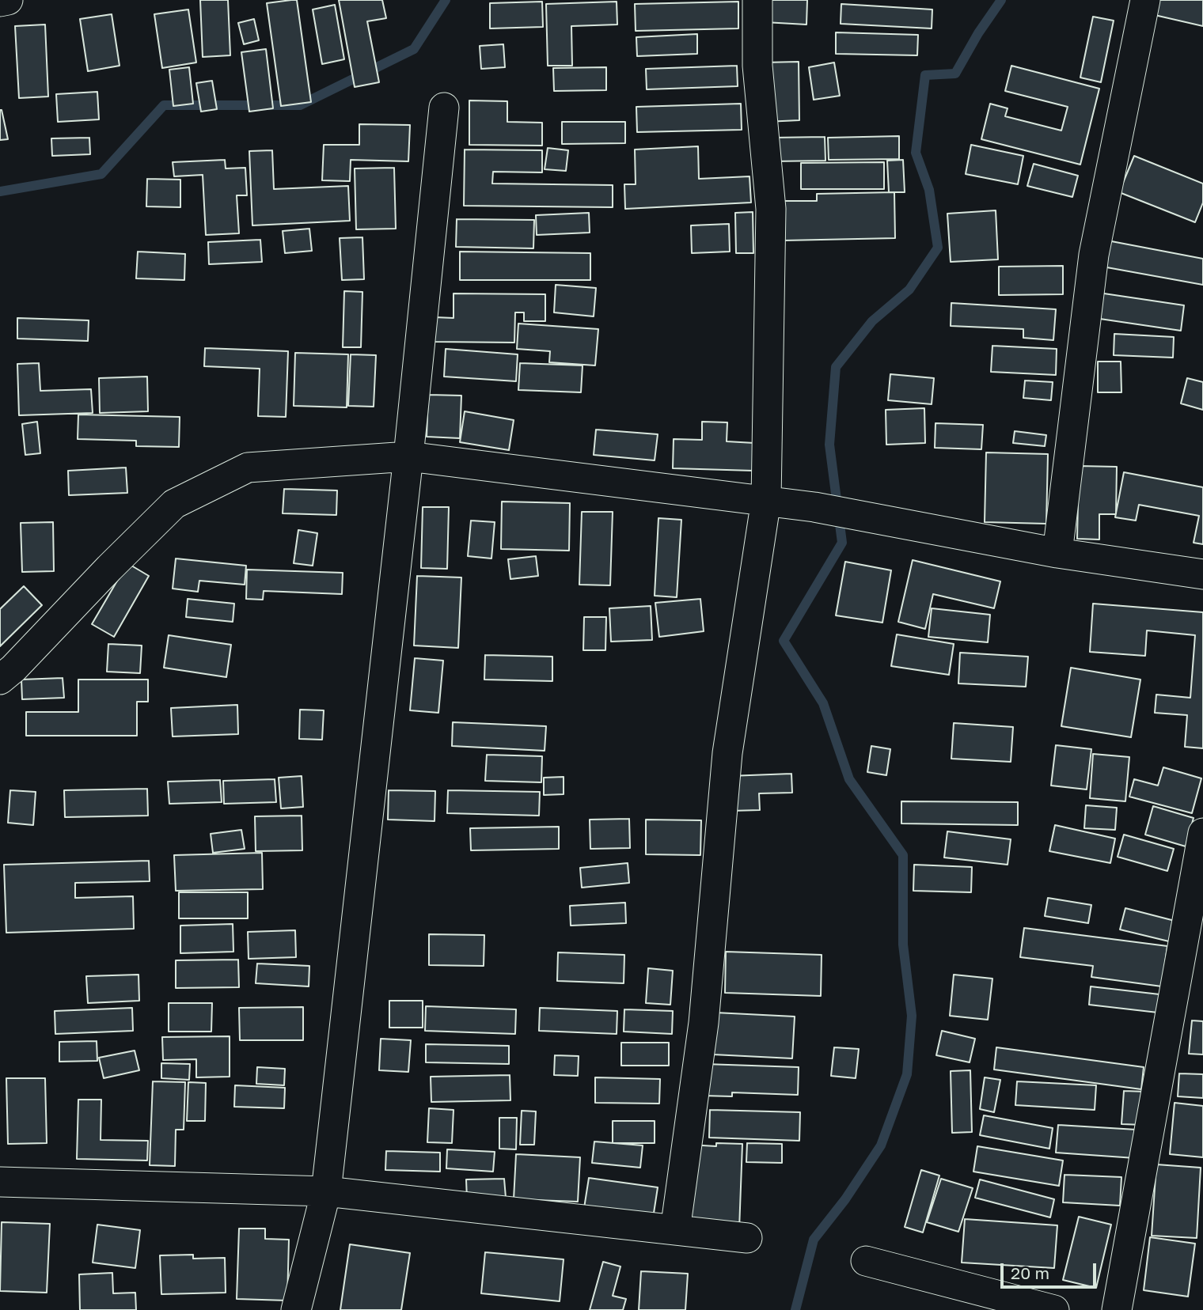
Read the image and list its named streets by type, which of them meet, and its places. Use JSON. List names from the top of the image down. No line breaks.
{"scale_bar":"20 m"}
